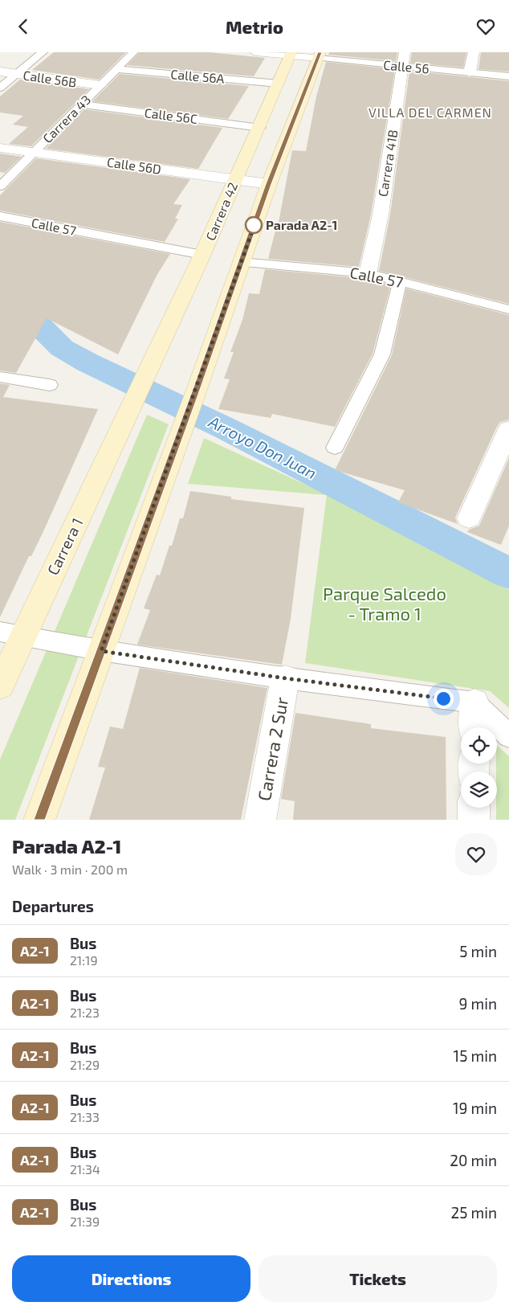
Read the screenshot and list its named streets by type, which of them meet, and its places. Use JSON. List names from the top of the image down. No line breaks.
{"streets":{"street":["Calle 56","Calle 56B","Carrera 41B","Calle 56D","Carrera 42","Carrera 1","Carrera 2 Sur"],"lane":["Calle 56A","Calle 56C","Carrera 43","Calle 57"]},"crossings":[["Calle 56","Carrera 41B"],["Calle 56","Carrera 42"],["Calle 56A","Carrera 43"],["Calle 56A","Carrera 42"],["Calle 56B","Carrera 43"],["Calle 56C","Carrera 43"],["Calle 56C","Carrera 42"],["Carrera 43","Calle 56D"],["Carrera 41B","Calle 57"],["Calle 56D","Carrera 42"],["Carrera 42","Calle 57"],["Carrera 42","Carrera 1"]],"districts":["VILLA DEL CARMEN"],"water":["Arroyo Don Juan"],"parks":["Parque Salcedo - Tramo 1"],"places":["Parada A2-1"],"lines":["bus line A2-1"],"page":{"header":"Metrio","heading":[["Parada A2-1","Walk · 3 min · 200 m"],"Departures"],"list":[{"mark":"A2-1","name":"Bus","note":"21:19","value":"5 min"},{"mark":"A2-1","name":"Bus","note":"21:23","value":"9 min"},{"mark":"A2-1","name":"Bus","note":"21:29","value":"15 min"},{"mark":"A2-1","name":"Bus","note":"21:33","value":"19 min"},{"mark":"A2-1","name":"Bus","note":"21:34","value":"20 min"},{"mark":"A2-1","name":"Bus","note":"21:39","value":"25 min"}],"buttons":["Directions","Tickets"]}}
